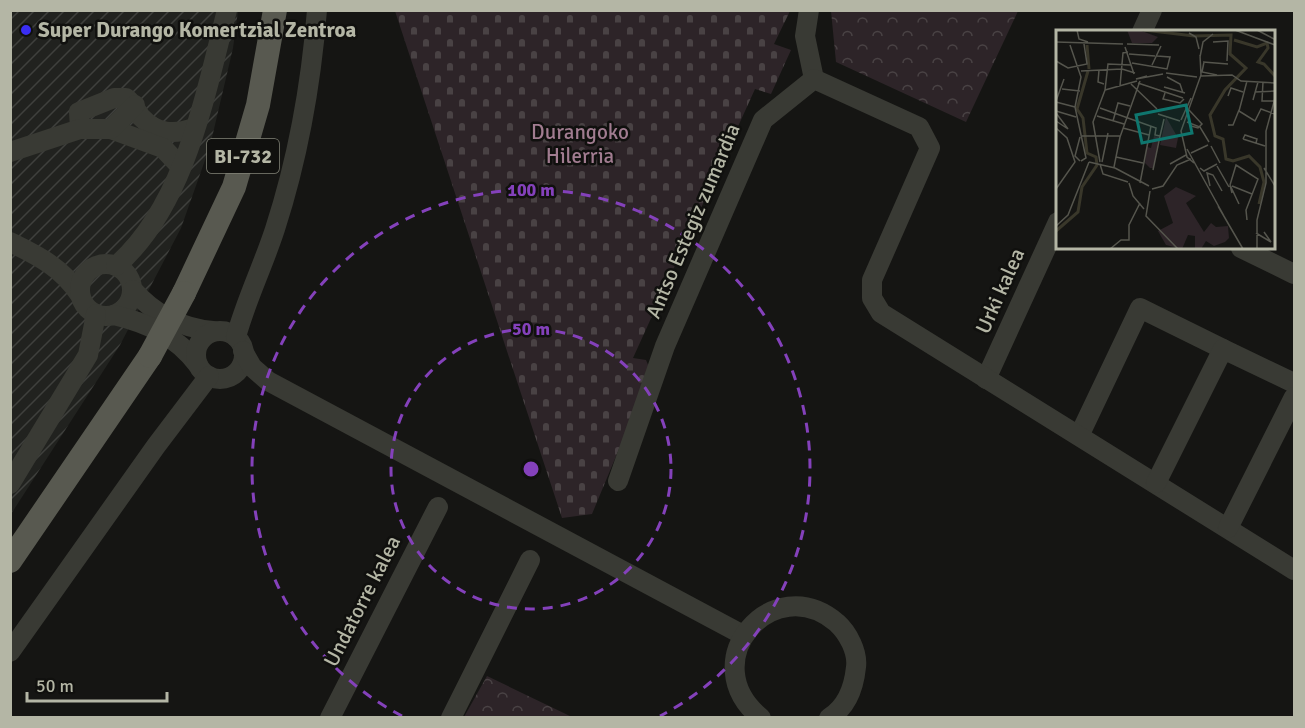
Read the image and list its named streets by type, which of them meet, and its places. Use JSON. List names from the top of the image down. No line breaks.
{"streets":{"main road":["BI-732"],"street":["Antso Estegiz zumardia","Urki kalea","Undatorre kalea"]},"parks":["Durangoko Hilerria"],"places":["Super Durango Komertzial Zentroa"],"scale_bar":"50 m","rings":["100 m","50 m"]}
